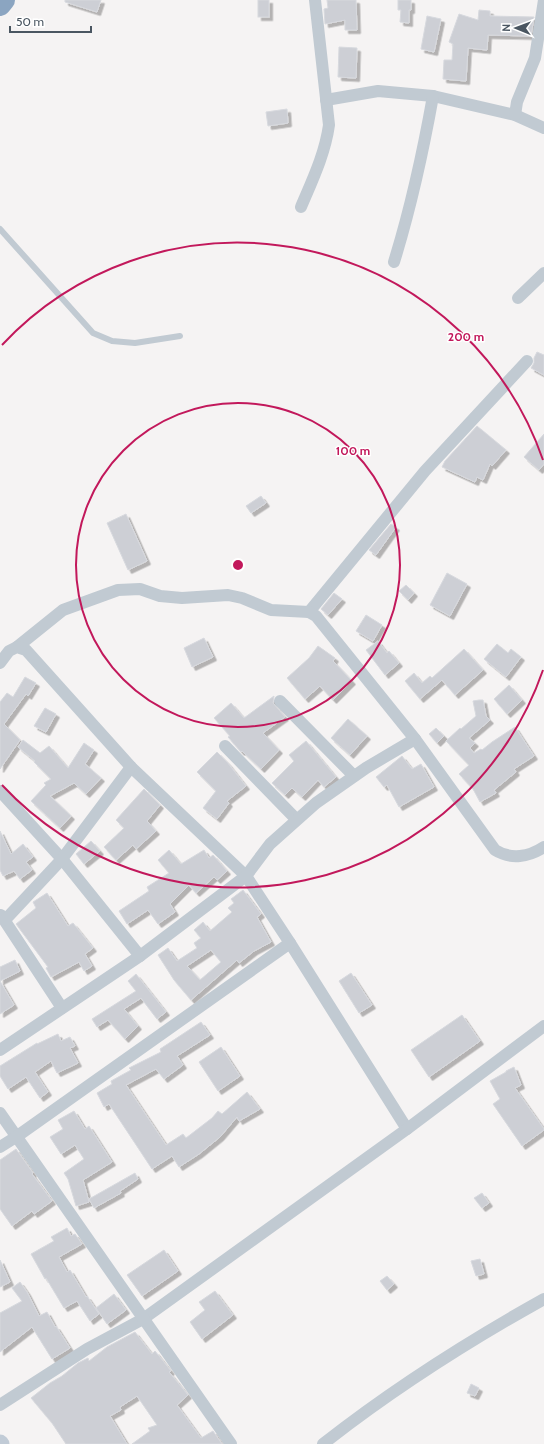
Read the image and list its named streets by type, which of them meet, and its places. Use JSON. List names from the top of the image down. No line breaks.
{"scale_bar":"50 m","north":"left","rings":["200 m","100 m"]}
